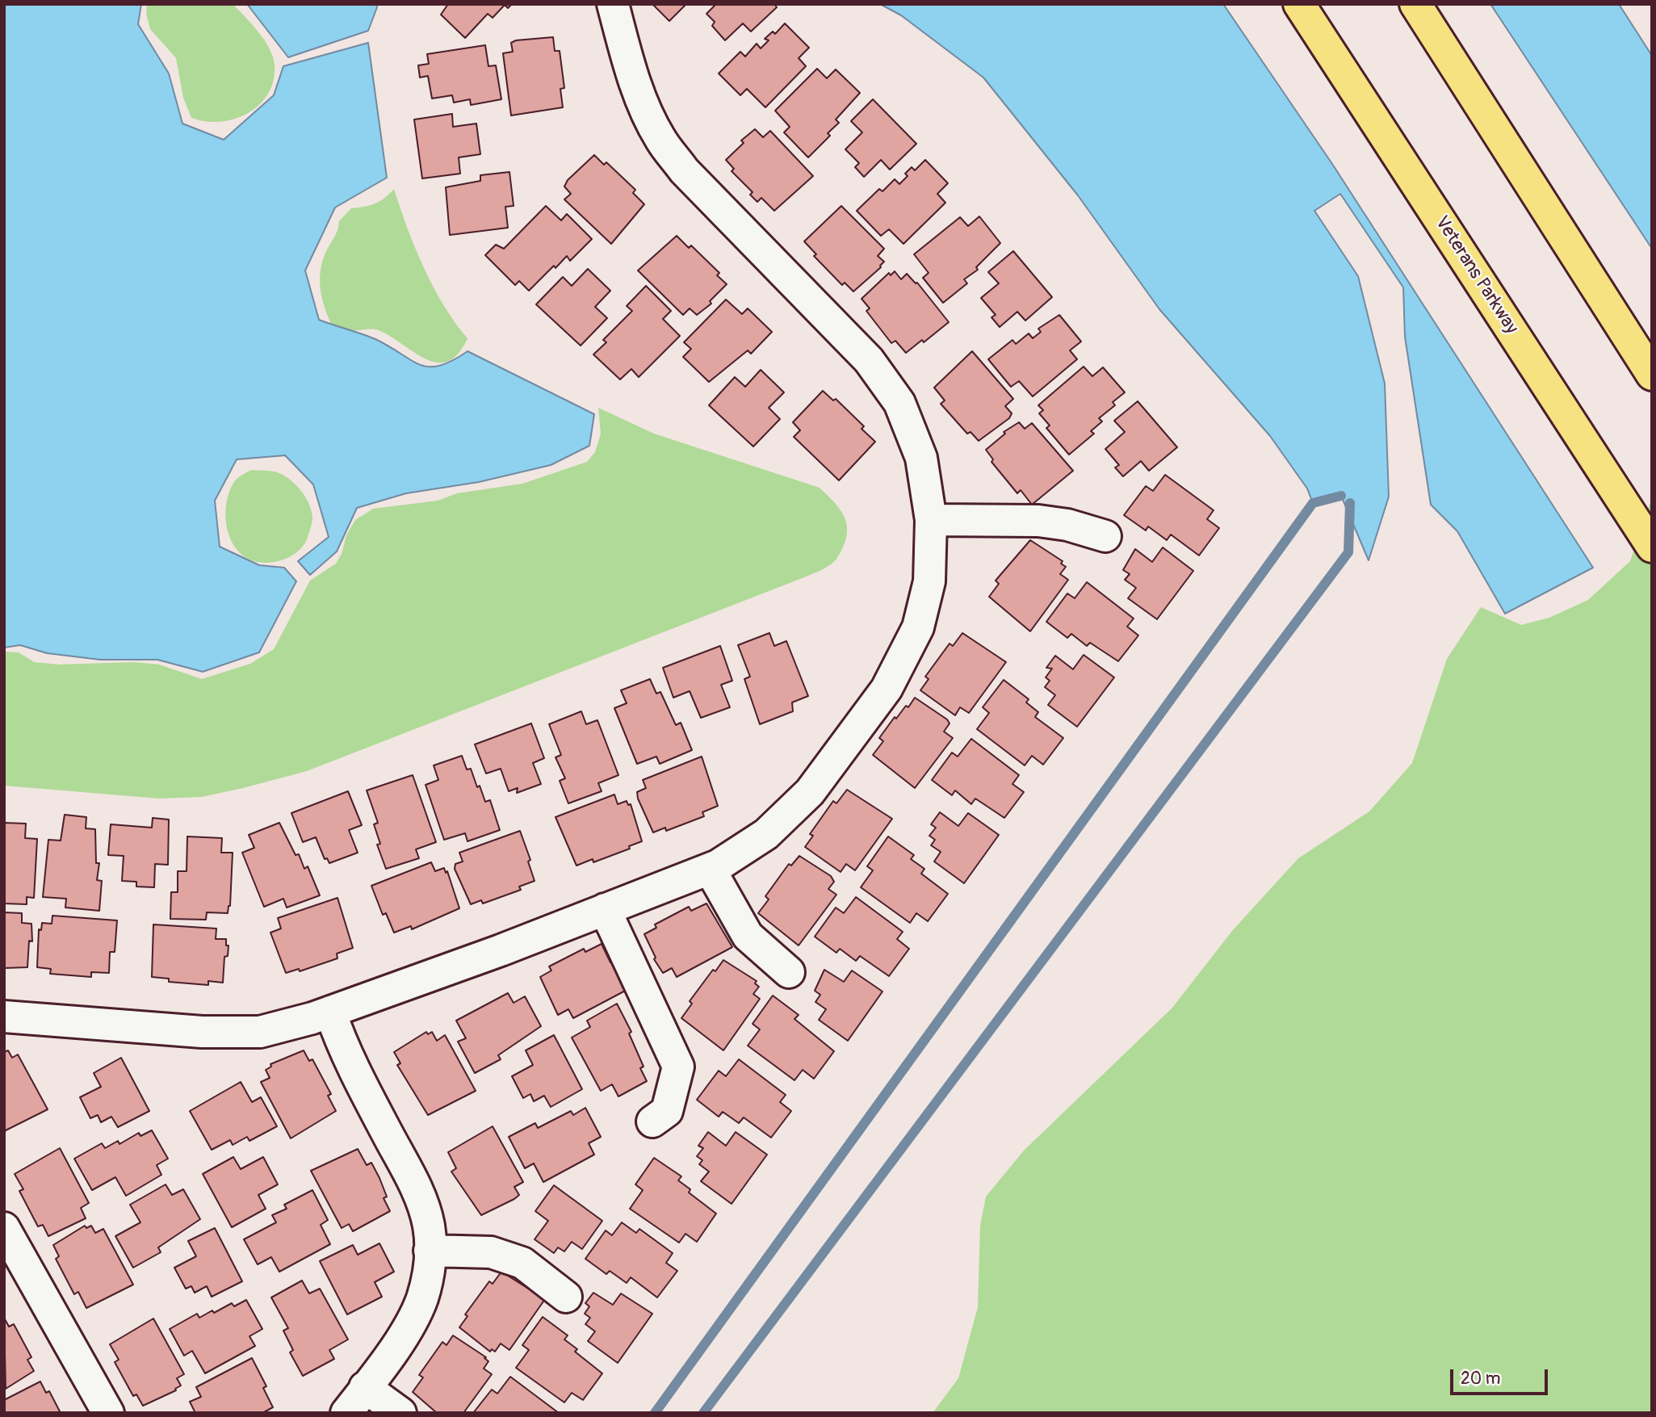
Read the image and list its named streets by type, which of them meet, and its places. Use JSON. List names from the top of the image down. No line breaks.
{"streets":{"main road":["Veterans Parkway"]},"scale_bar":"20 m"}
